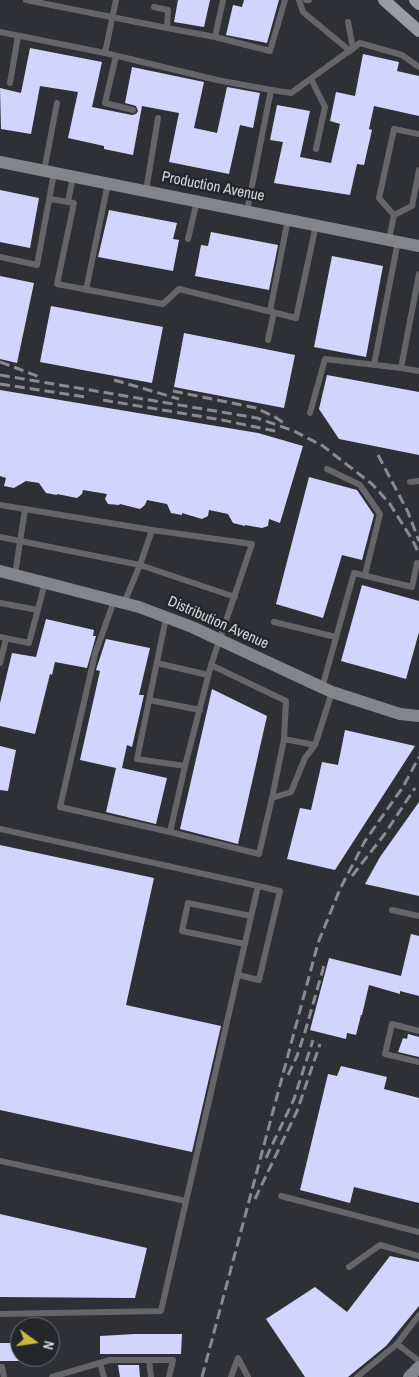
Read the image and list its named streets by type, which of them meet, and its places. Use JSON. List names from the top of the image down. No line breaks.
{"streets":{"street":["Production Avenue","Distribution Avenue"]},"north":"right"}
